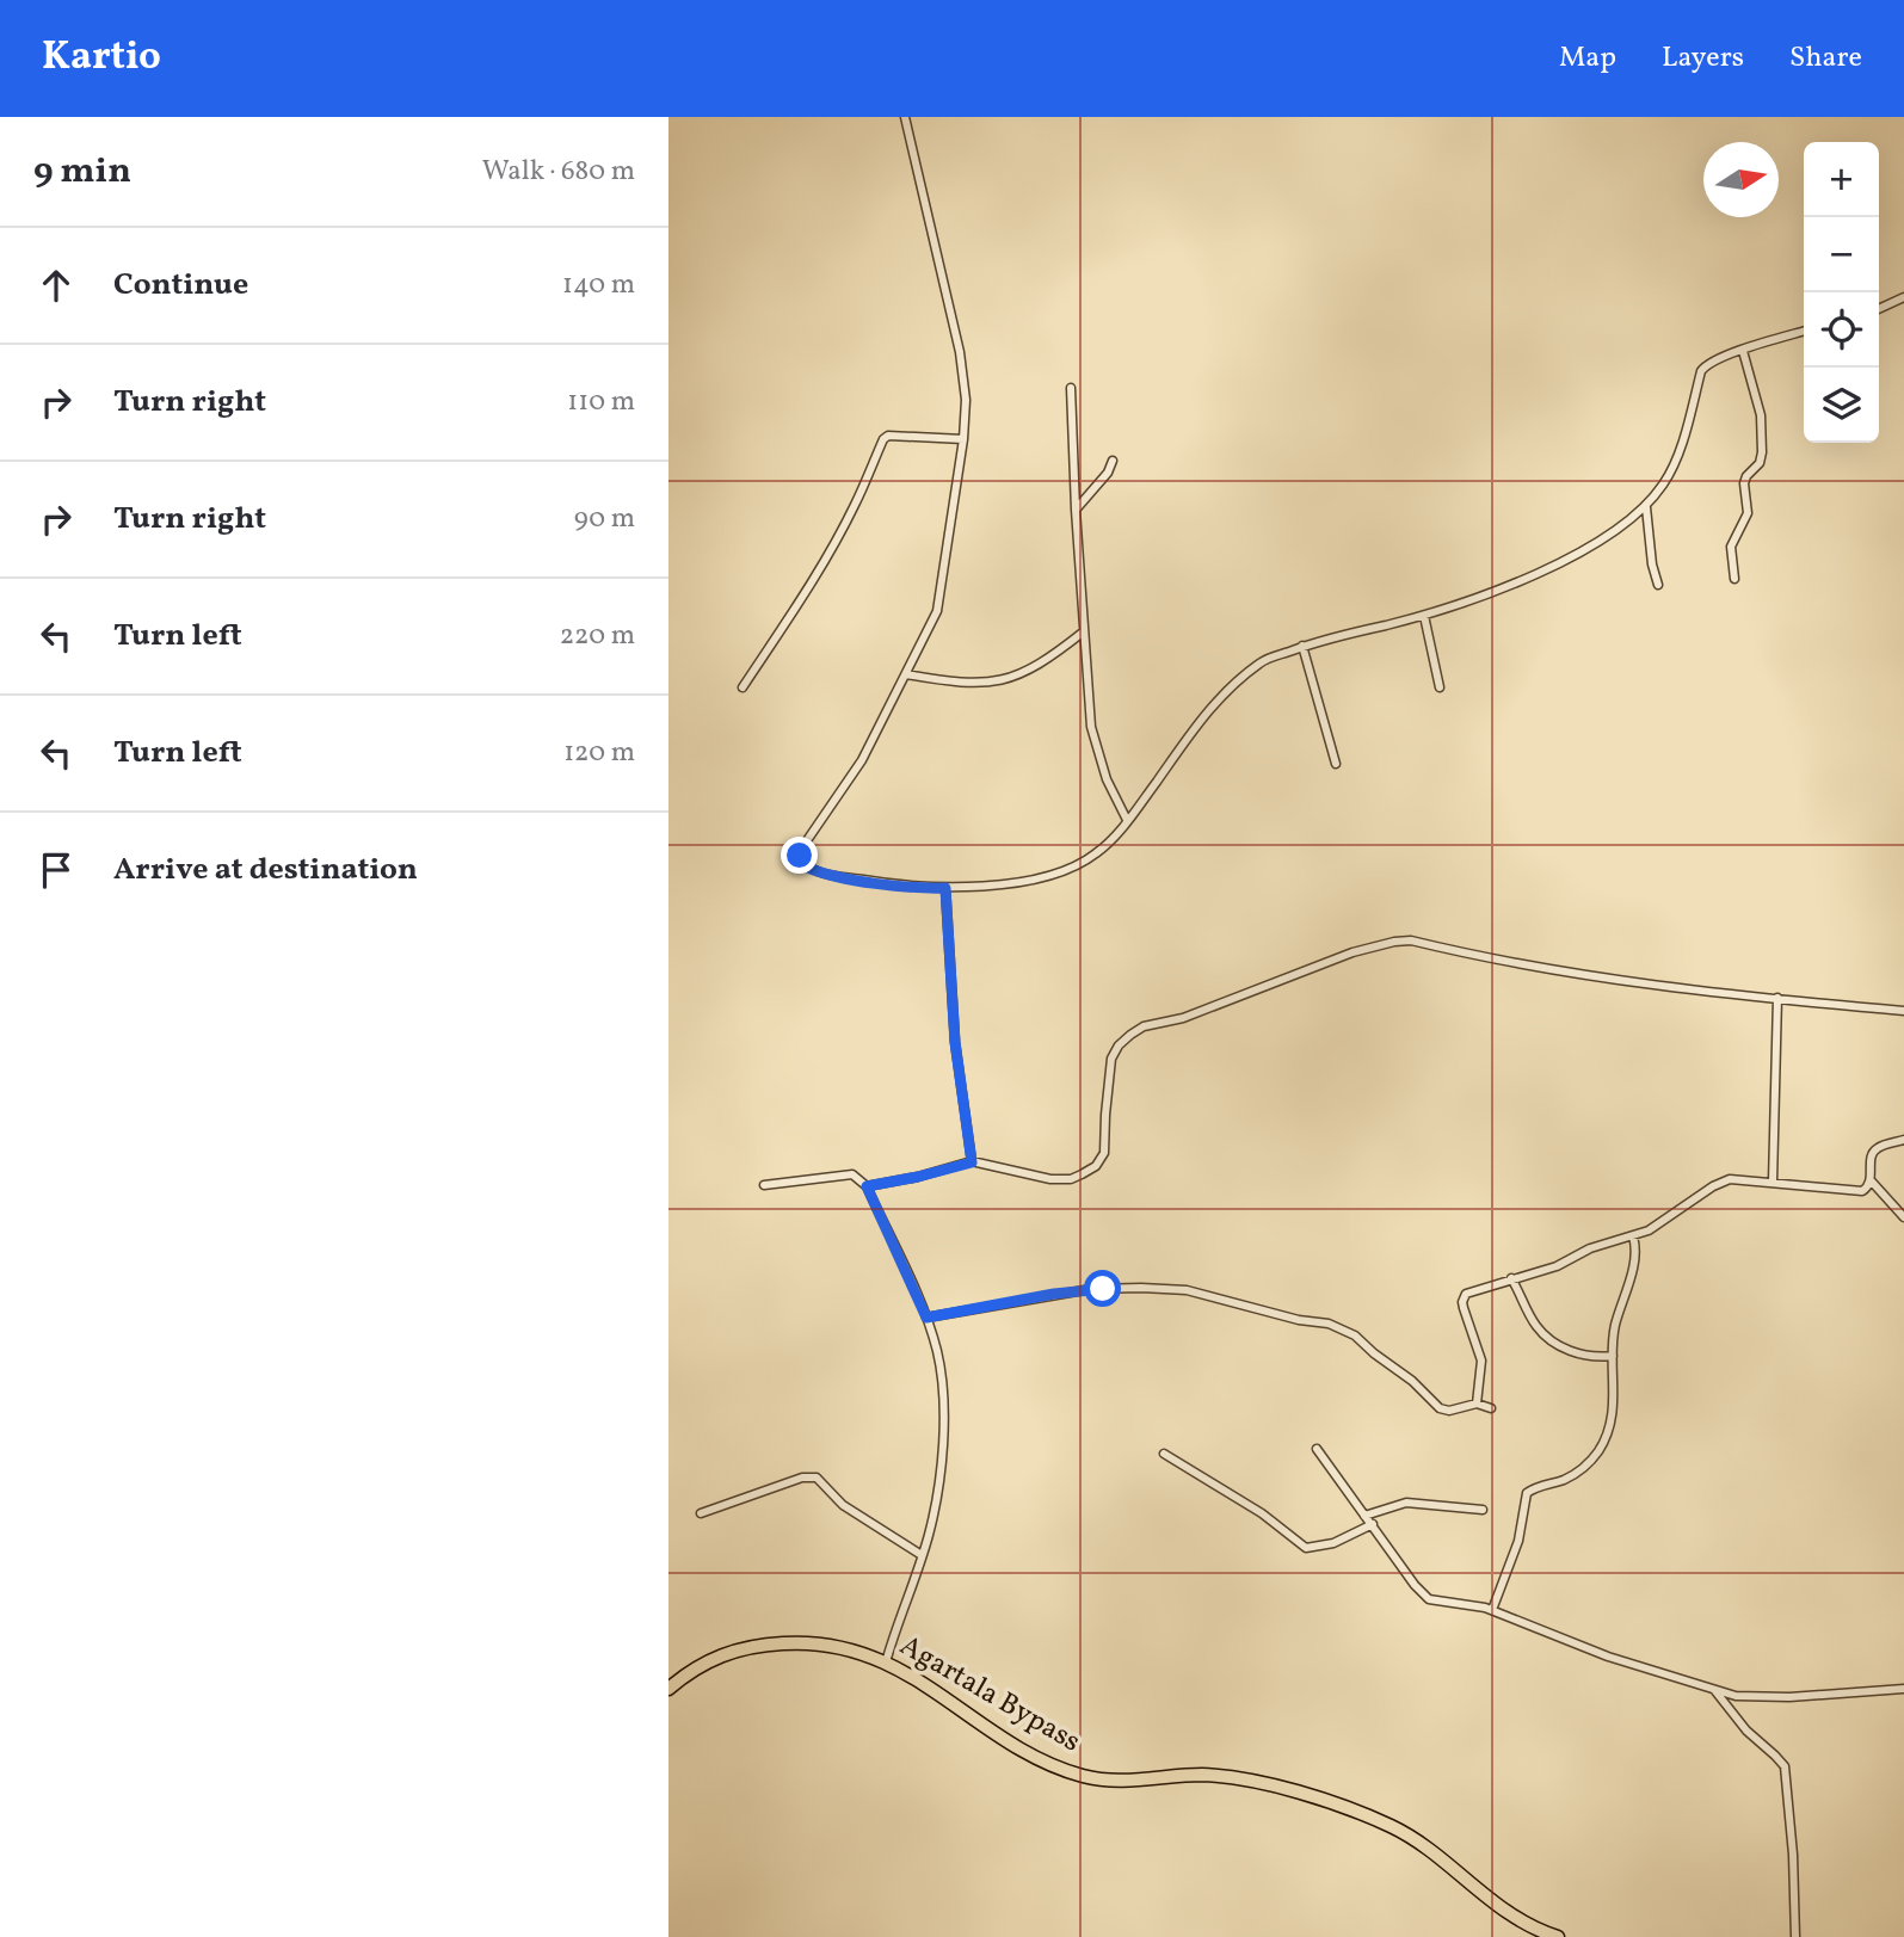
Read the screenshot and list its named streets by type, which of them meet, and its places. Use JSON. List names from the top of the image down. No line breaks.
{"streets":{"highway":["Agartala Bypass"]},"north":"right","page":{"header":"Kartio","nav":["Map","Layers","Share"],"heading":["9 min","Walk · 680 m"],"map_buttons":["+","−"],"list":[["Continue","140 m"],["Turn right","110 m"],["Turn right","90 m"],["Turn left","220 m"],["Turn left","120 m"],"Arrive at destination"]}}
